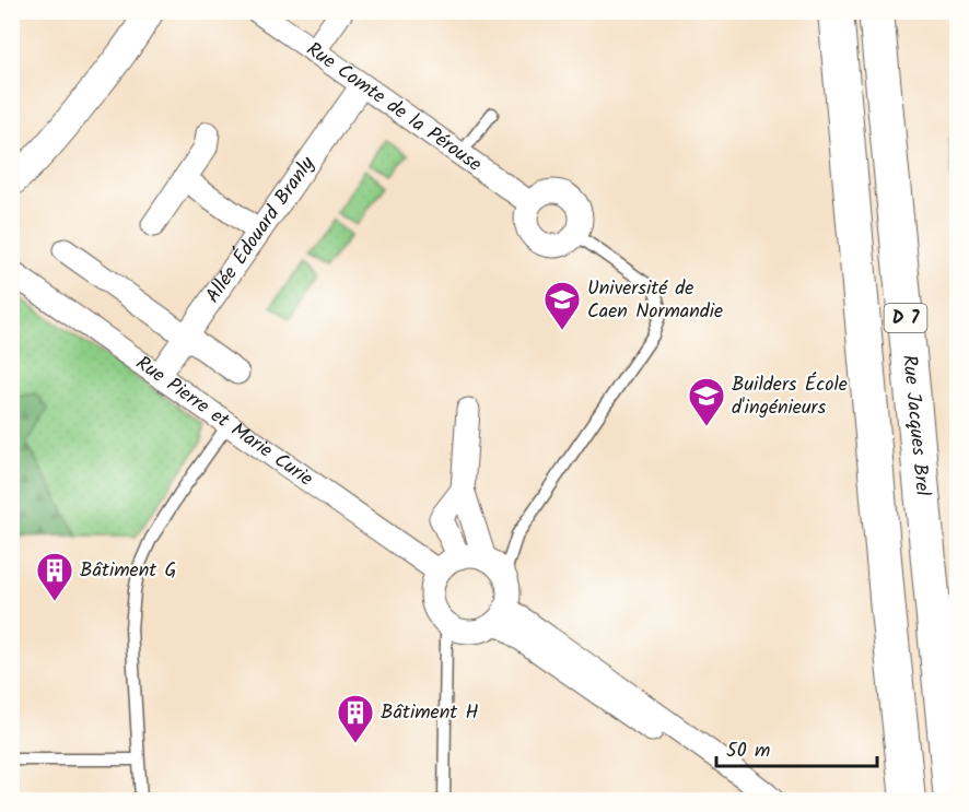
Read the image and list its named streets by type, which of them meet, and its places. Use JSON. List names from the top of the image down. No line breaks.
{"streets":{"main road":["D 7","Rue Jacques Brel"],"street":["Rue Comte de la Pérouse","Allée Édouard Branly","Rue Pierre et Marie Curie"]},"crossings":[["Rue Comte de la Pérouse","Allée Édouard Branly"],["Allée Édouard Branly","Rue Pierre et Marie Curie"]],"places":{"school or university":["Université de Caen Normandie","Builders École d'ingénieurs"],"building":["Bâtiment G","Bâtiment H"]},"scale_bar":"50 m"}
